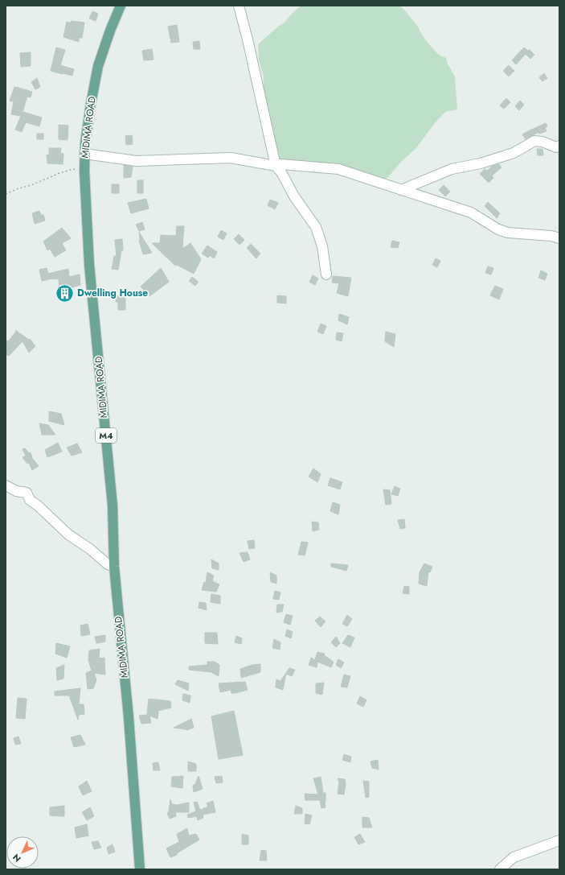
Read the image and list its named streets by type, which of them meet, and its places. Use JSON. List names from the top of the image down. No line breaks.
{"streets":{"main road":["MIDIMA ROAD","M4"]},"places":{"building":["Dwelling House"]},"north":"bottom left"}
